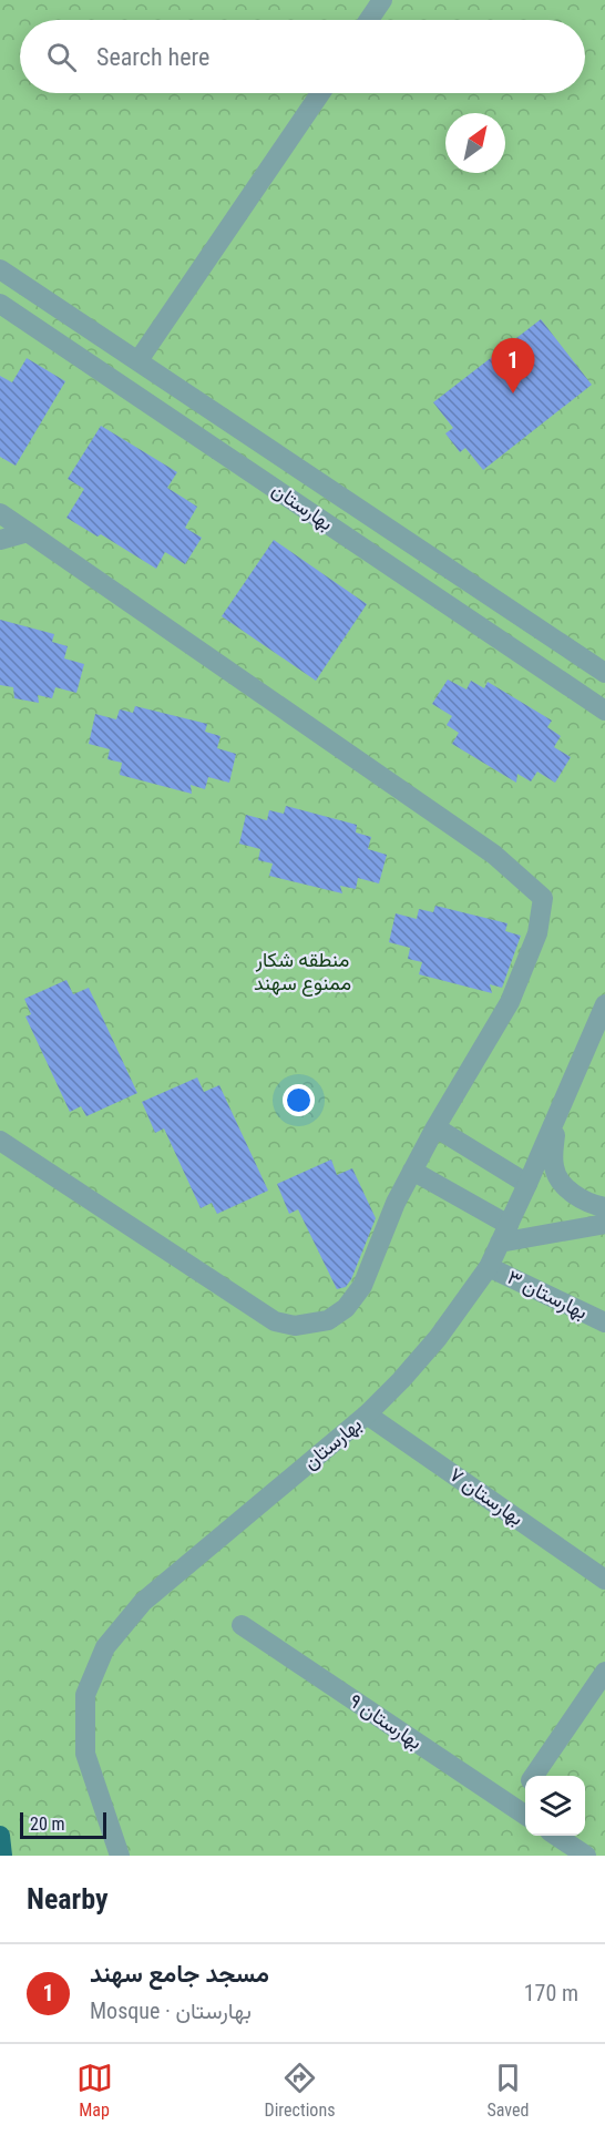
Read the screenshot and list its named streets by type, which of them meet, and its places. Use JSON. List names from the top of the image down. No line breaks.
{"streets":{"street":["بهارستان","بهارستان ۳","بهارستان ۷","بهارستان ۹"]},"crossings":[["بهارستان","بهارستان ۳"],["بهارستان","بهارستان ۷"]],"parks":["منطقه شکار ممنوع سهند"],"scale_bar":"20 m","north":"top right","page":{"search":"Search here","pins":"1","scale":"20 m","heading":"Nearby","list":[{"mark":"1","name":"مسجد جامع سهند","note":"Mosque · بهارستان","value":"170 m"}],"nav":["Map","Directions","Saved"]}}
